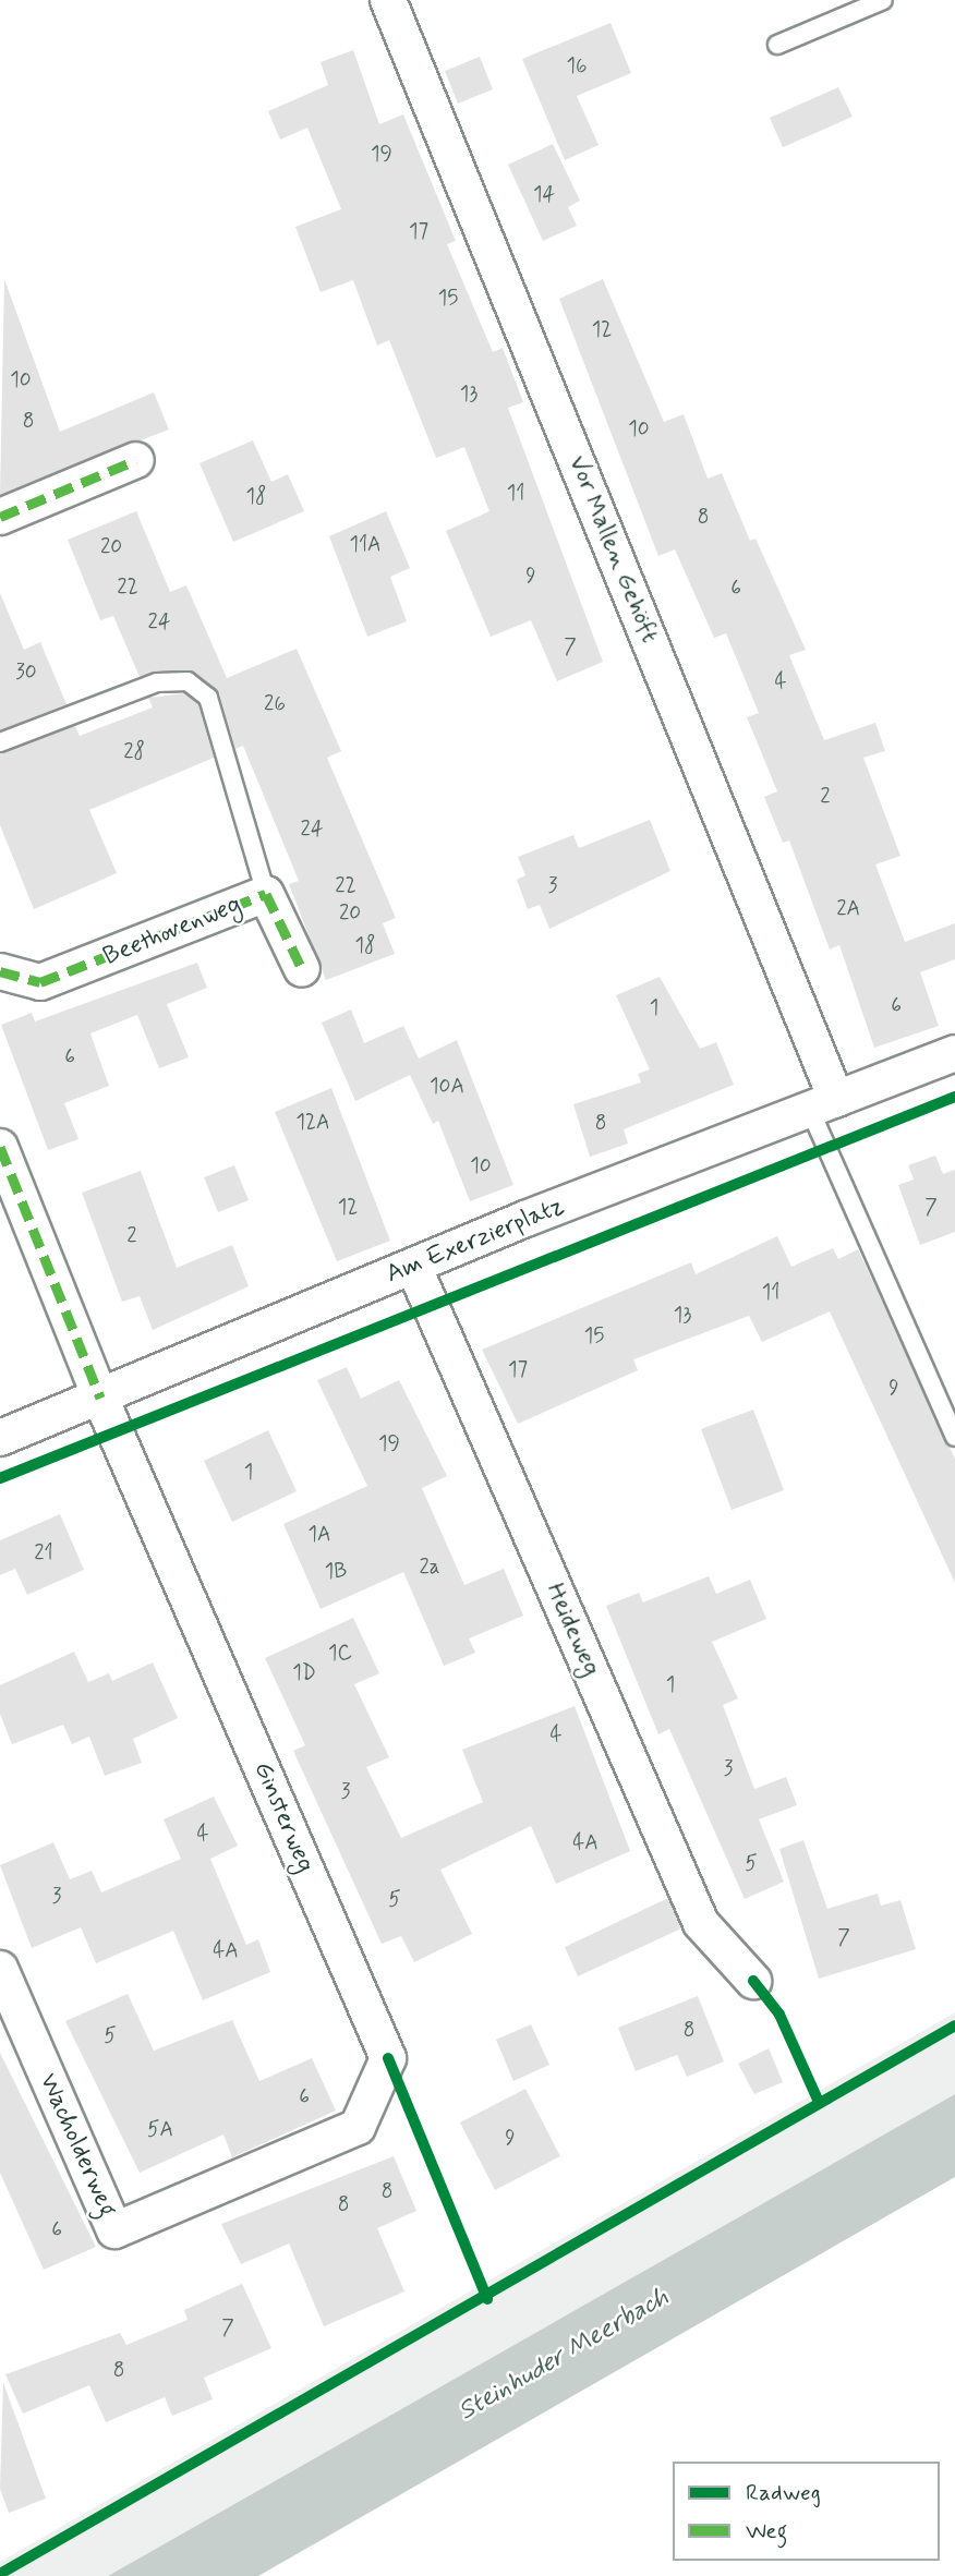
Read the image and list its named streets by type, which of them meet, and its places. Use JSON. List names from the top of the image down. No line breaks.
{"streets":{"street":["Vor Mallen Gehöft","Beethovenweg","Am Exerzierplatz","Heideweg","Ginsterweg","Wacholderweg"]},"crossings":[["Vor Mallen Gehöft","Am Exerzierplatz"],["Am Exerzierplatz","Heideweg"],["Am Exerzierplatz","Ginsterweg"],["Ginsterweg","Wacholderweg"]],"water":["Steinhuder Meerbach"],"house_numbers":["16","19","14","17","15","12","10","13","8","10","11","18","8","11A","20","9","22","6","24","7","30","4","26","28","2","24","22","3","2A","20","18","6","1","6","10A","12A","8","10","12","7","2","11","13","15","17","9","19","1","1A","21","2a","1B","1C","1D","1","4","3","3","4","4A","5","3","5","7","4A","8","5","6","5A","9","8","8","6","7","8"],"legend":["Radweg","Weg"]}
